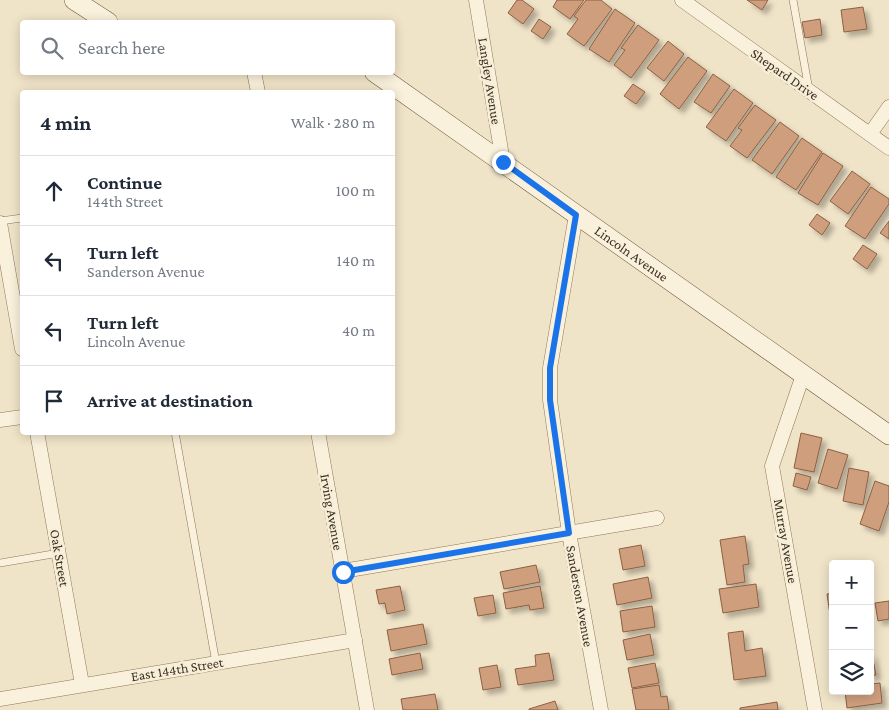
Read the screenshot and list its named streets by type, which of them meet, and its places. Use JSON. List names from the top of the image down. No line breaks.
{"streets":{"street":["Shepard Drive","Langley Avenue","Lincoln Avenue","Irving Avenue","Murray Avenue","Oak Street","Sanderson Avenue","East 144th Street"]},"crossings":[["Langley Avenue","Lincoln Avenue"],["Lincoln Avenue","Murray Avenue"],["Lincoln Avenue","Sanderson Avenue"],["Irving Avenue","East 144th Street"],["Oak Street","East 144th Street"]],"page":{"search":"Search here","heading":["4 min","Walk · 280 m"],"list":[["Continue","144th Street","100 m"],["Turn left","Sanderson Avenue","140 m"],["Turn left","Lincoln Avenue","40 m"],"Arrive at destination"],"map_buttons":["+","−"]}}
